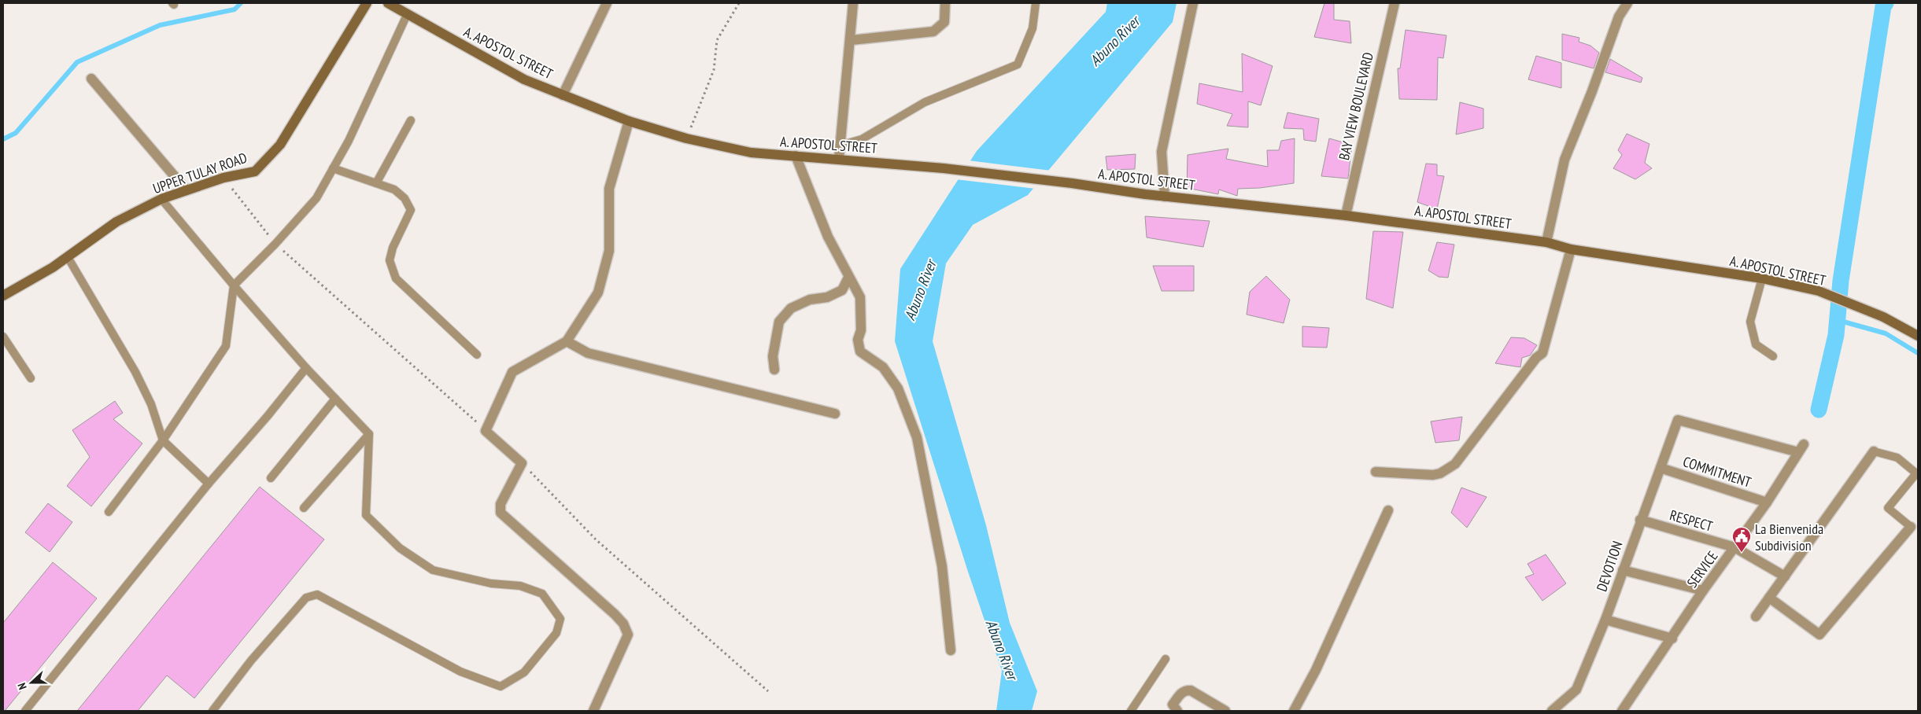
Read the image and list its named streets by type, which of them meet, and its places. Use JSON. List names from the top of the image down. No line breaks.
{"streets":{"street":["A. APOSTOL STREET","BAY VIEW BOULEVARD","UPPER TULAY ROAD","COMMITMENT","RESPECT","DEVOTION","SERVICE"]},"crossings":[["A. APOSTOL STREET","BAY VIEW BOULEVARD"],["COMMITMENT","DEVOTION"],["COMMITMENT","SERVICE"],["RESPECT","DEVOTION"],["RESPECT","SERVICE"],["DEVOTION","SERVICE"]],"water":["Abuno River"],"places":{"public building":["La Bienvenida Subdivision"]},"north":"left"}
